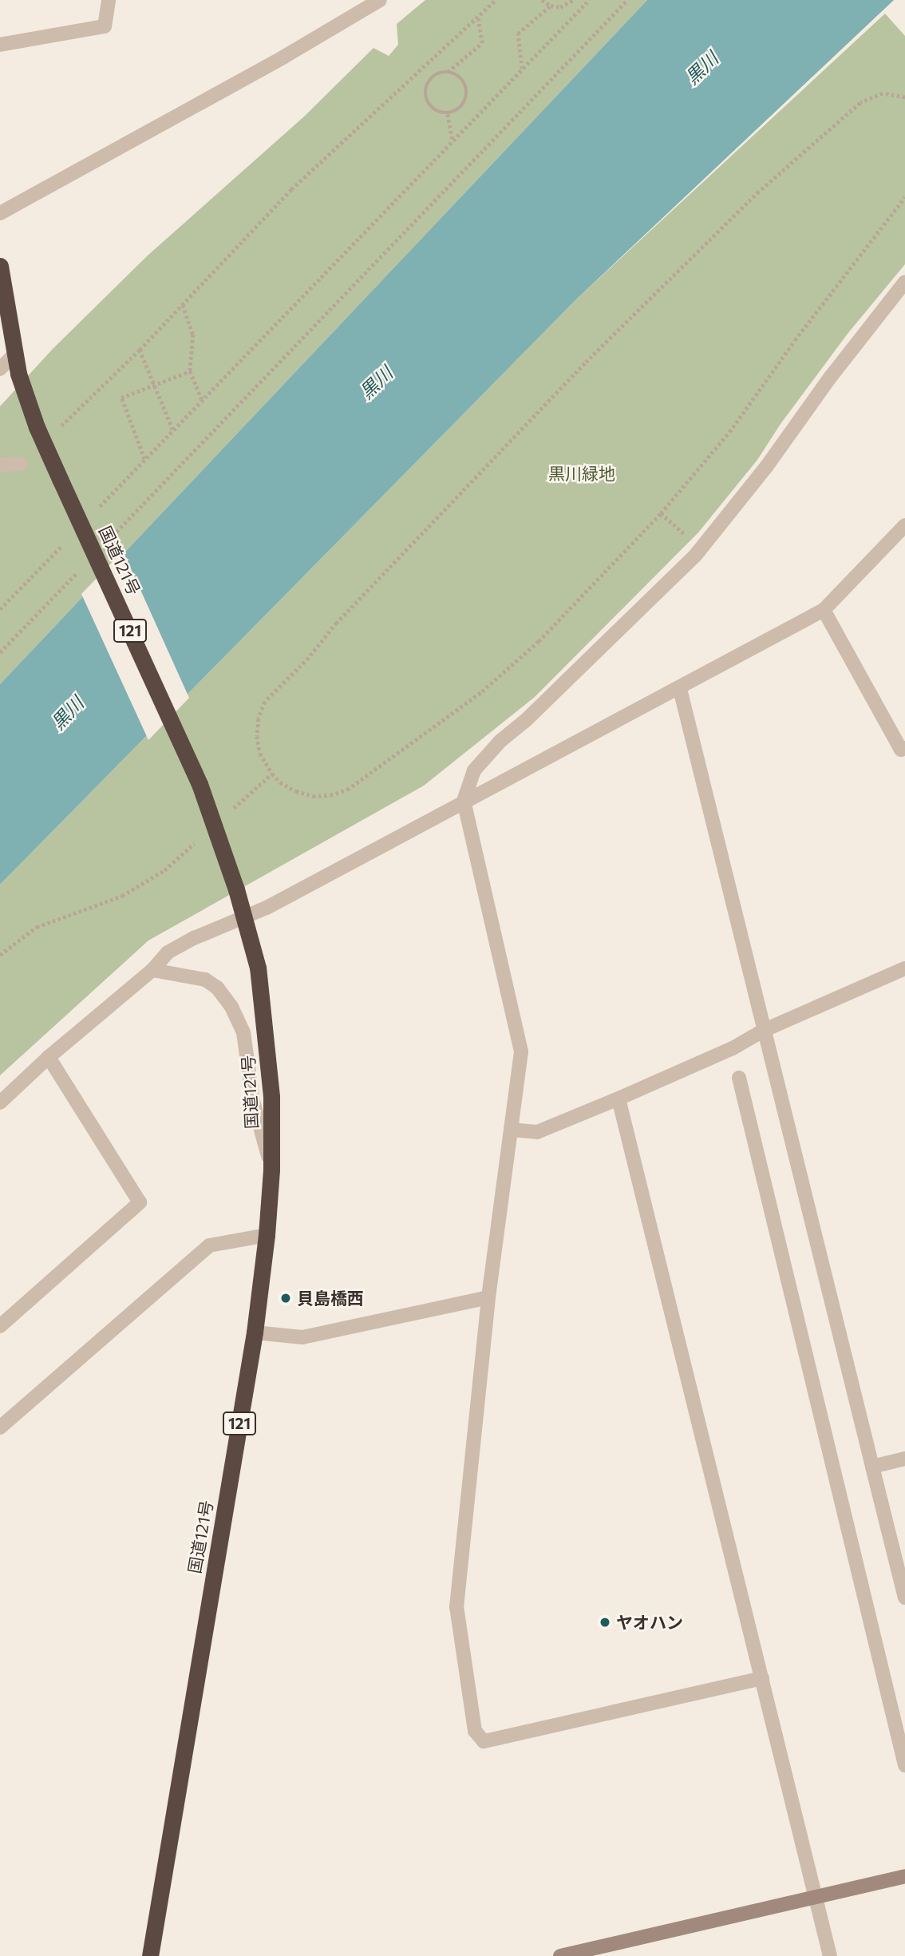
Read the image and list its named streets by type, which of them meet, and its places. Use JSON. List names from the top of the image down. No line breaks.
{"streets":{"highway":["国道121号","121"]},"water":["黒川"],"parks":["黒川緑地"],"places":["貝島橋西","ヤオハン"]}
